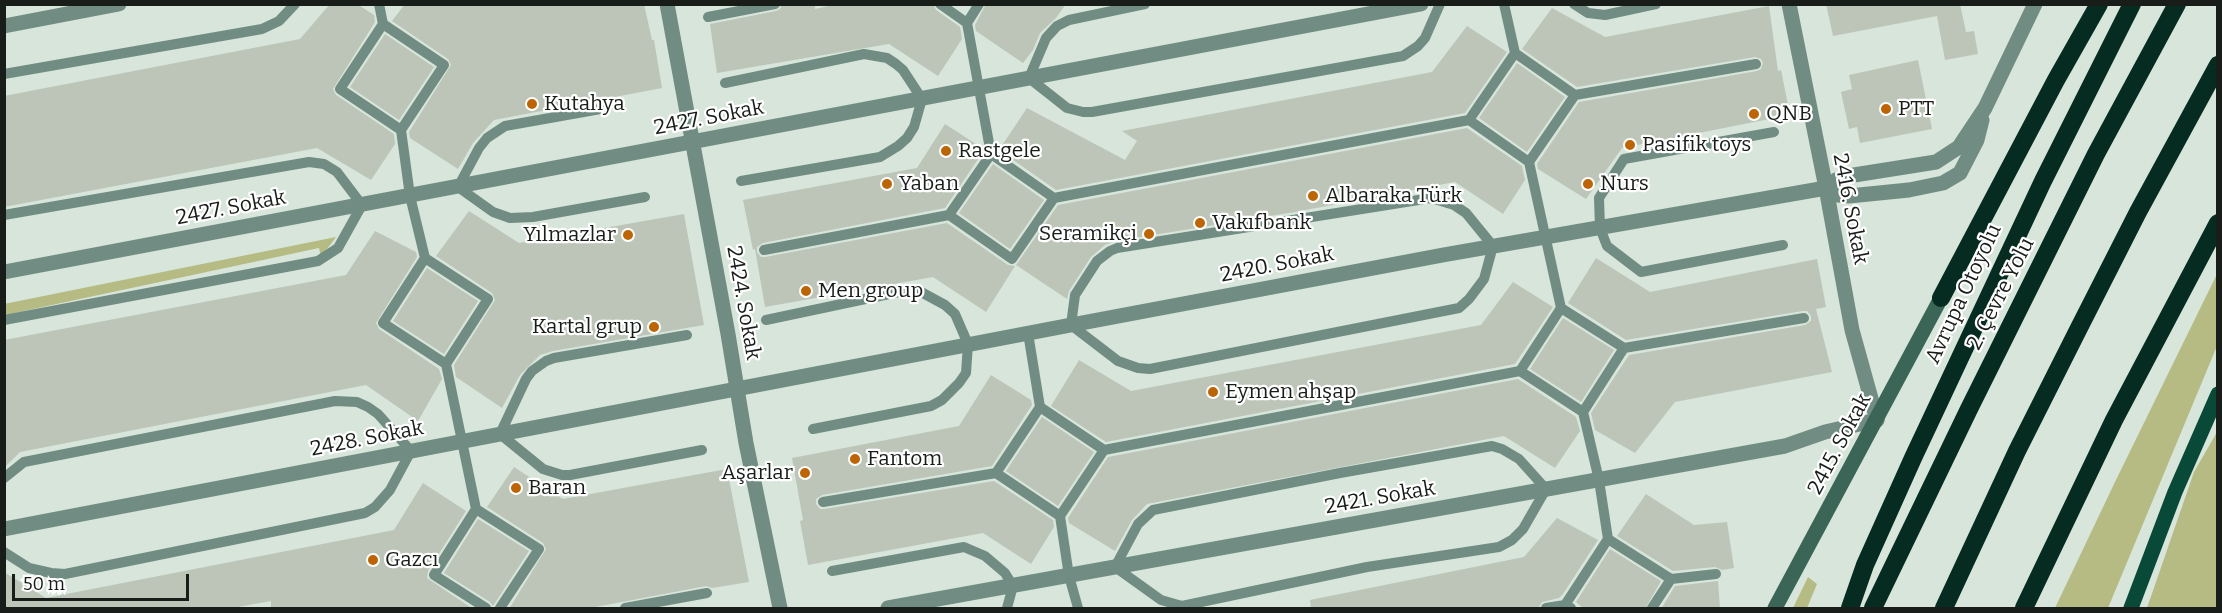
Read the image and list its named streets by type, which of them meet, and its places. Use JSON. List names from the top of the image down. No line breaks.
{"streets":{"highway":["Avrupa Otoyolu","2. Çevre Yolu"],"main road":["2415. Sokak"],"street":["2427. Sokak","2416. Sokak","2420. Sokak","2424. Sokak","2428. Sokak","2421. Sokak"]},"crossings":[["2427. Sokak","2424. Sokak"],["2416. Sokak","2420. Sokak"],["2416. Sokak","2415. Sokak"],["2416. Sokak","2421. Sokak"],["2420. Sokak","2424. Sokak"],["2420. Sokak","2428. Sokak"],["2424. Sokak","2428. Sokak"],["2415. Sokak","2421. Sokak"]],"places":["Kutahya","PTT","QNB","Pasifik toys","Rastgele","Yaban","Nurs","Albaraka Türk","Vakıfbank","Seramikçi","Yılmazlar","Men group","Kartal grup","Eymen ahşap","Fantom","Aşarlar","Baran","Gazcı"],"scale_bar":"50 m"}
